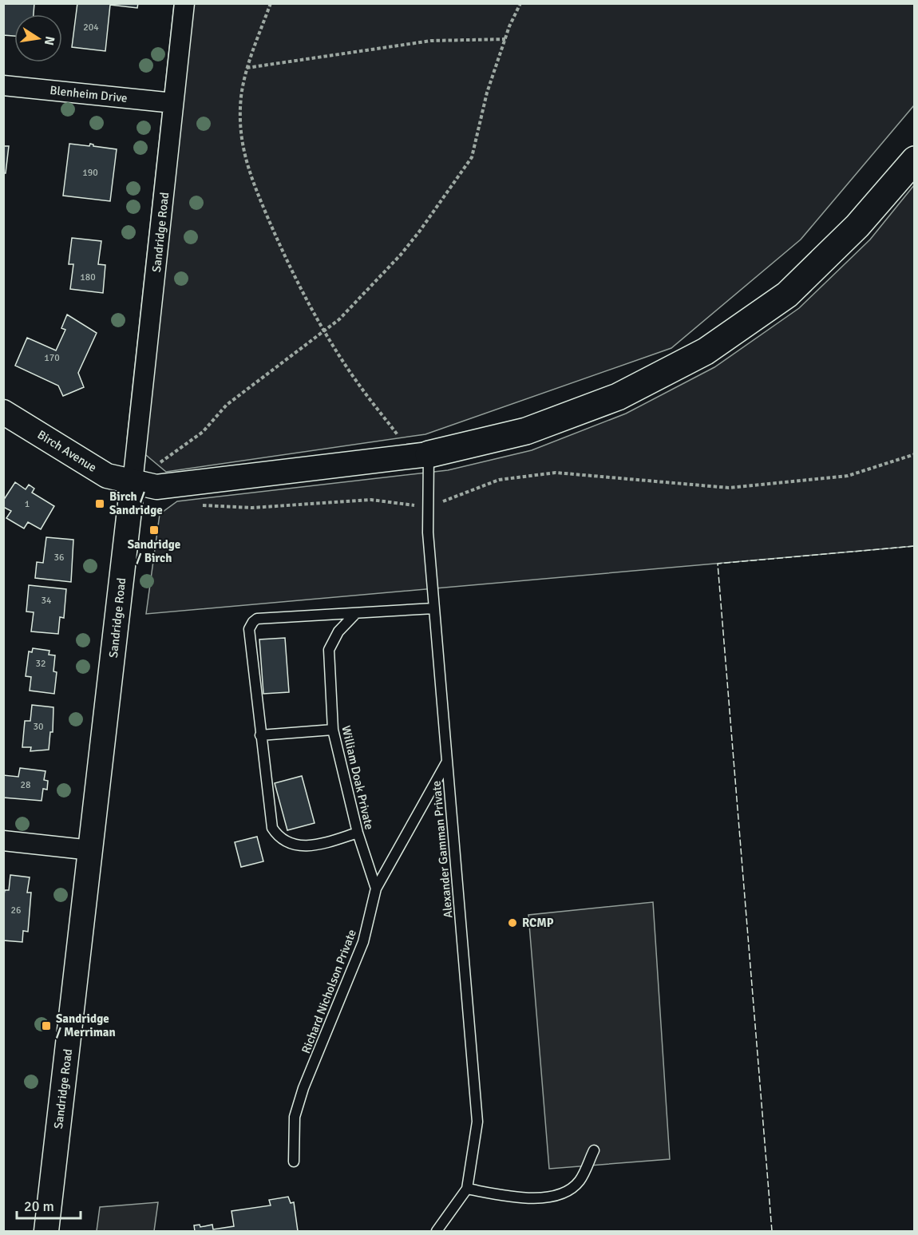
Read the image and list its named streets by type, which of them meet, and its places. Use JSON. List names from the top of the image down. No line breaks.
{"streets":{"street":["Blenheim Drive","Sandridge Road","Birch Avenue"],"lane":["William Doak Private","Alexander Gamman Private","Richard Nicholson Private"]},"crossings":[["Blenheim Drive","Sandridge Road"],["Sandridge Road","Birch Avenue"],["Birch Avenue","Alexander Gamman Private"],["William Doak Private","Richard Nicholson Private"],["Alexander Gamman Private","Richard Nicholson Private"]],"places":{"transit":["Birch / Sandridge","Sandridge / Birch","Sandridge / Merriman"],"other":["RCMP"]},"house_numbers":["204","190","180","170","1","36","34","32","30","28","26"],"scale_bar":"20 m","north":"right"}
